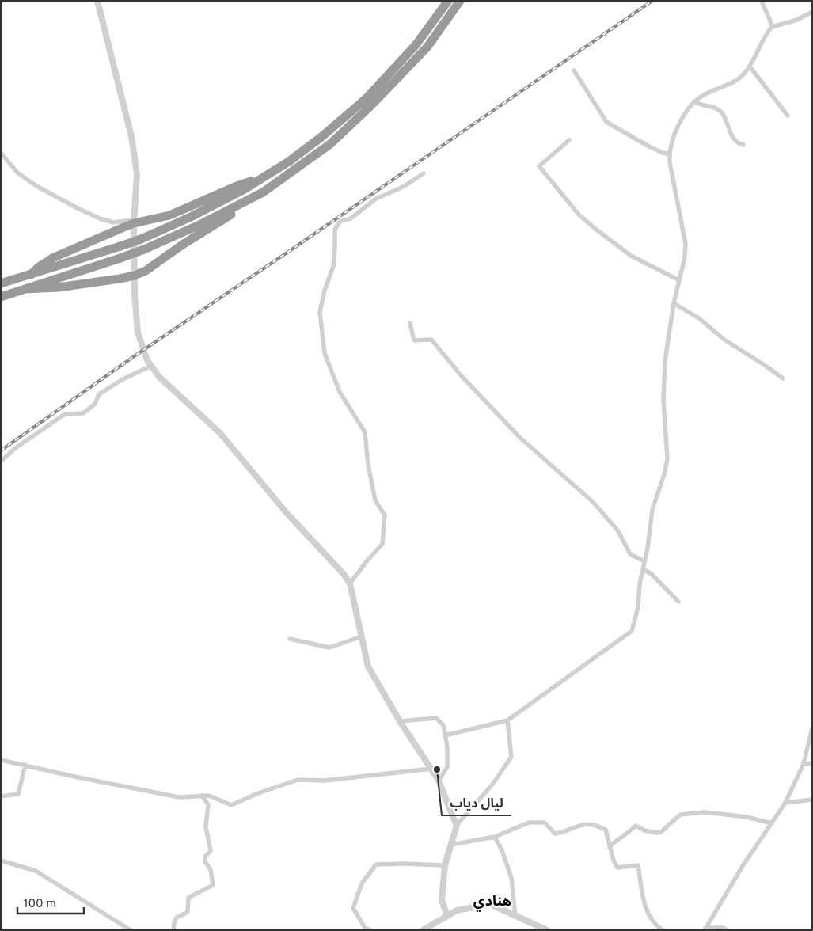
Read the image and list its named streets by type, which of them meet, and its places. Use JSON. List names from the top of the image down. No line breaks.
{"districts":["هنادي"],"places":["ليال دياب"],"scale_bar":"100 m"}
